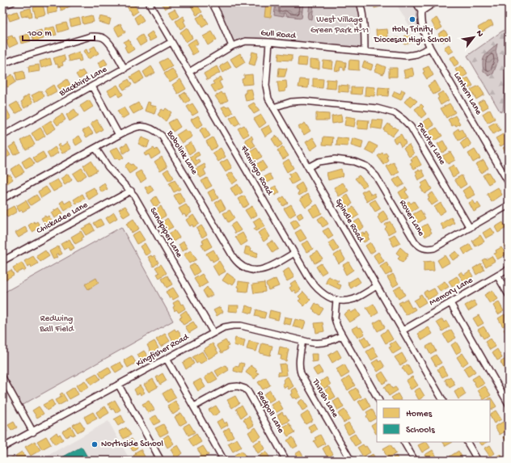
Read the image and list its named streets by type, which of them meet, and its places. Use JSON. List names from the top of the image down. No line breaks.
{"streets":{"street":["Gull Road","Blackbird Lane","Lantern Lane","Pewter Lane","Bobolink Lane","Flamingo Road","Chickadee Lane","Rover Lane","Spindle Road","Sandpiper Lane","Memory Lane","Kingfisher Road","Thrush Lane","Redpoll Lane"]},"crossings":[["Gull Road","Lantern Lane"],["Gull Road","Flamingo Road"],["Gull Road","Spindle Road"],["Blackbird Lane","Flamingo Road"],["Pewter Lane","Rover Lane"],["Pewter Lane","Spindle Road"],["Bobolink Lane","Flamingo Road"],["Bobolink Lane","Sandpiper Lane"],["Flamingo Road","Spindle Road"],["Chickadee Lane","Sandpiper Lane"],["Rover Lane","Spindle Road"],["Spindle Road","Memory Lane"],["Sandpiper Lane","Kingfisher Road"],["Kingfisher Road","Thrush Lane"]],"parks":["West Village Green Park H-11","Redwing Ball Field"],"places":["Holy Trinity Diocesan High School","Northside School"],"legend":["Homes","Schools"],"scale_bar":"100 m","north":"top right"}
